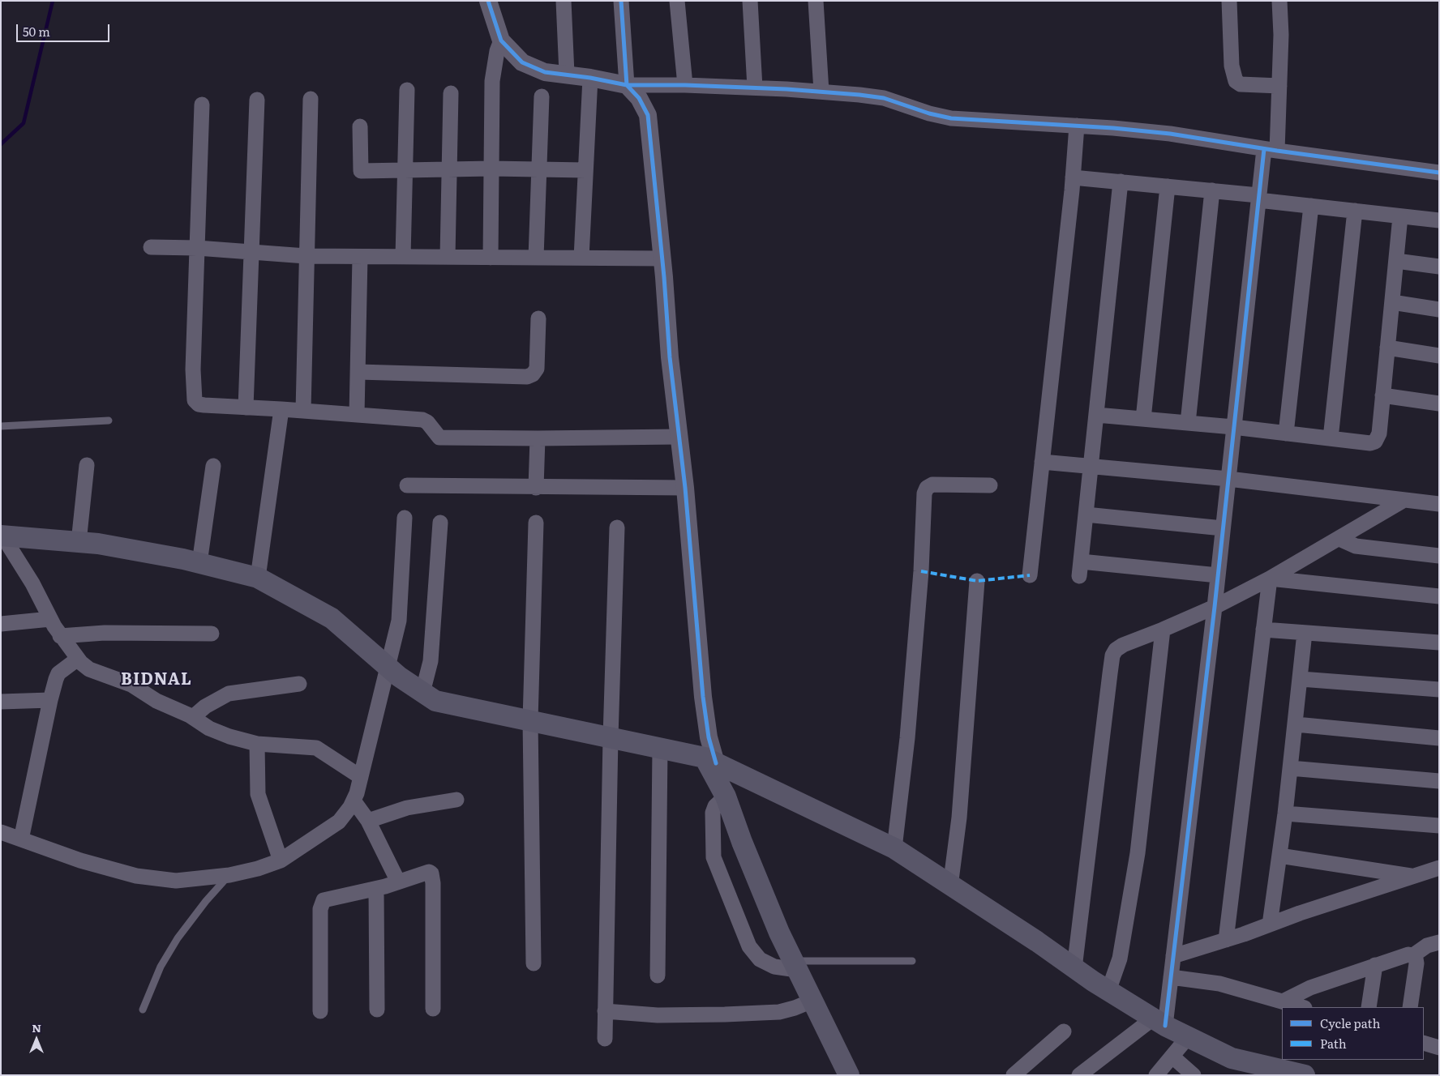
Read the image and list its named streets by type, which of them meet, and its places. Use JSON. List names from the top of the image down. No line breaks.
{"districts":["BIDNAL"],"legend":["Cycle path","Path"],"scale_bar":"50 m","north":"top"}
